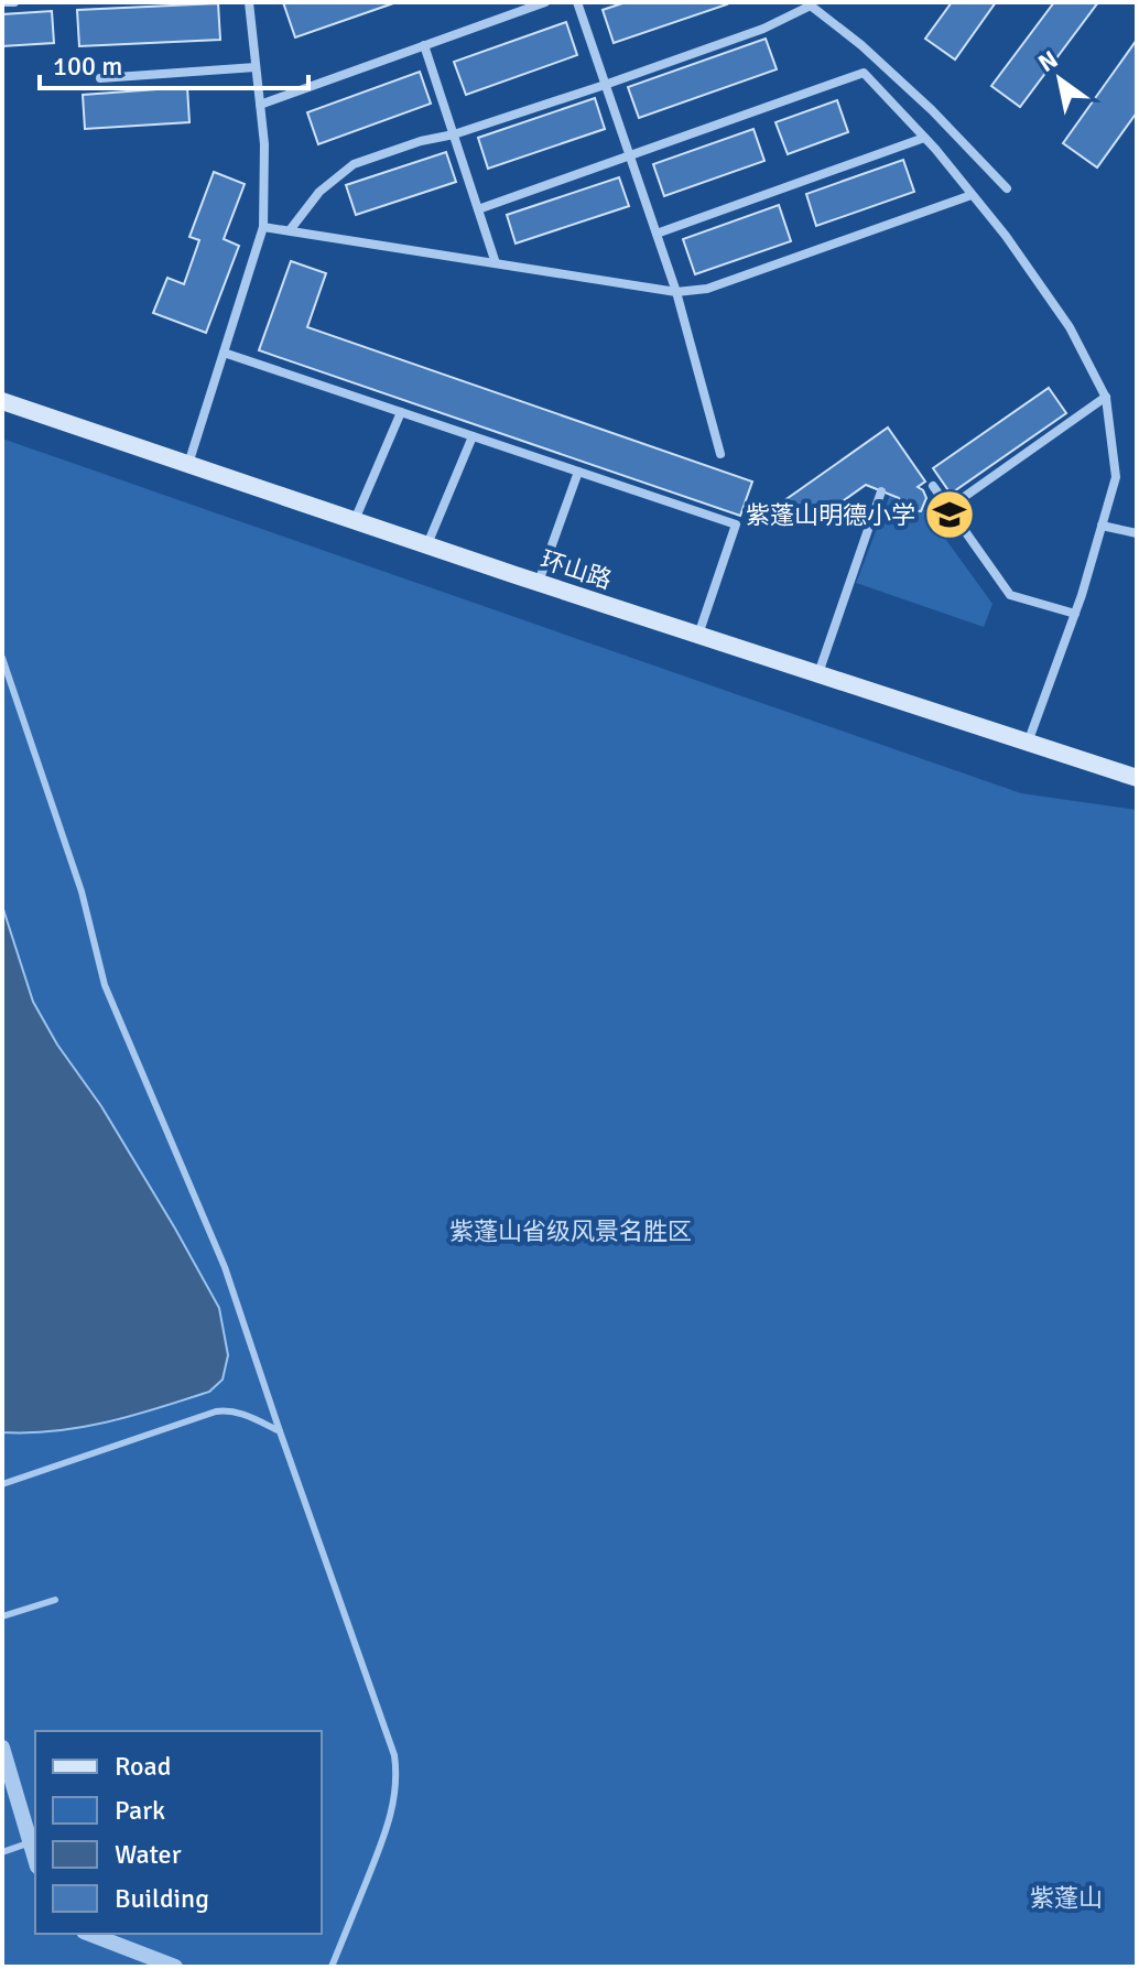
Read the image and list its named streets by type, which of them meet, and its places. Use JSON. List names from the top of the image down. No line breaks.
{"streets":{"main road":["环山路"]},"parks":["紫蓬山省级风景名胜区","紫蓬山"],"places":{"school or university":["紫蓬山明德小学"]},"legend":["Road","Park","Water","Building"],"scale_bar":"100 m","north":"top left"}
